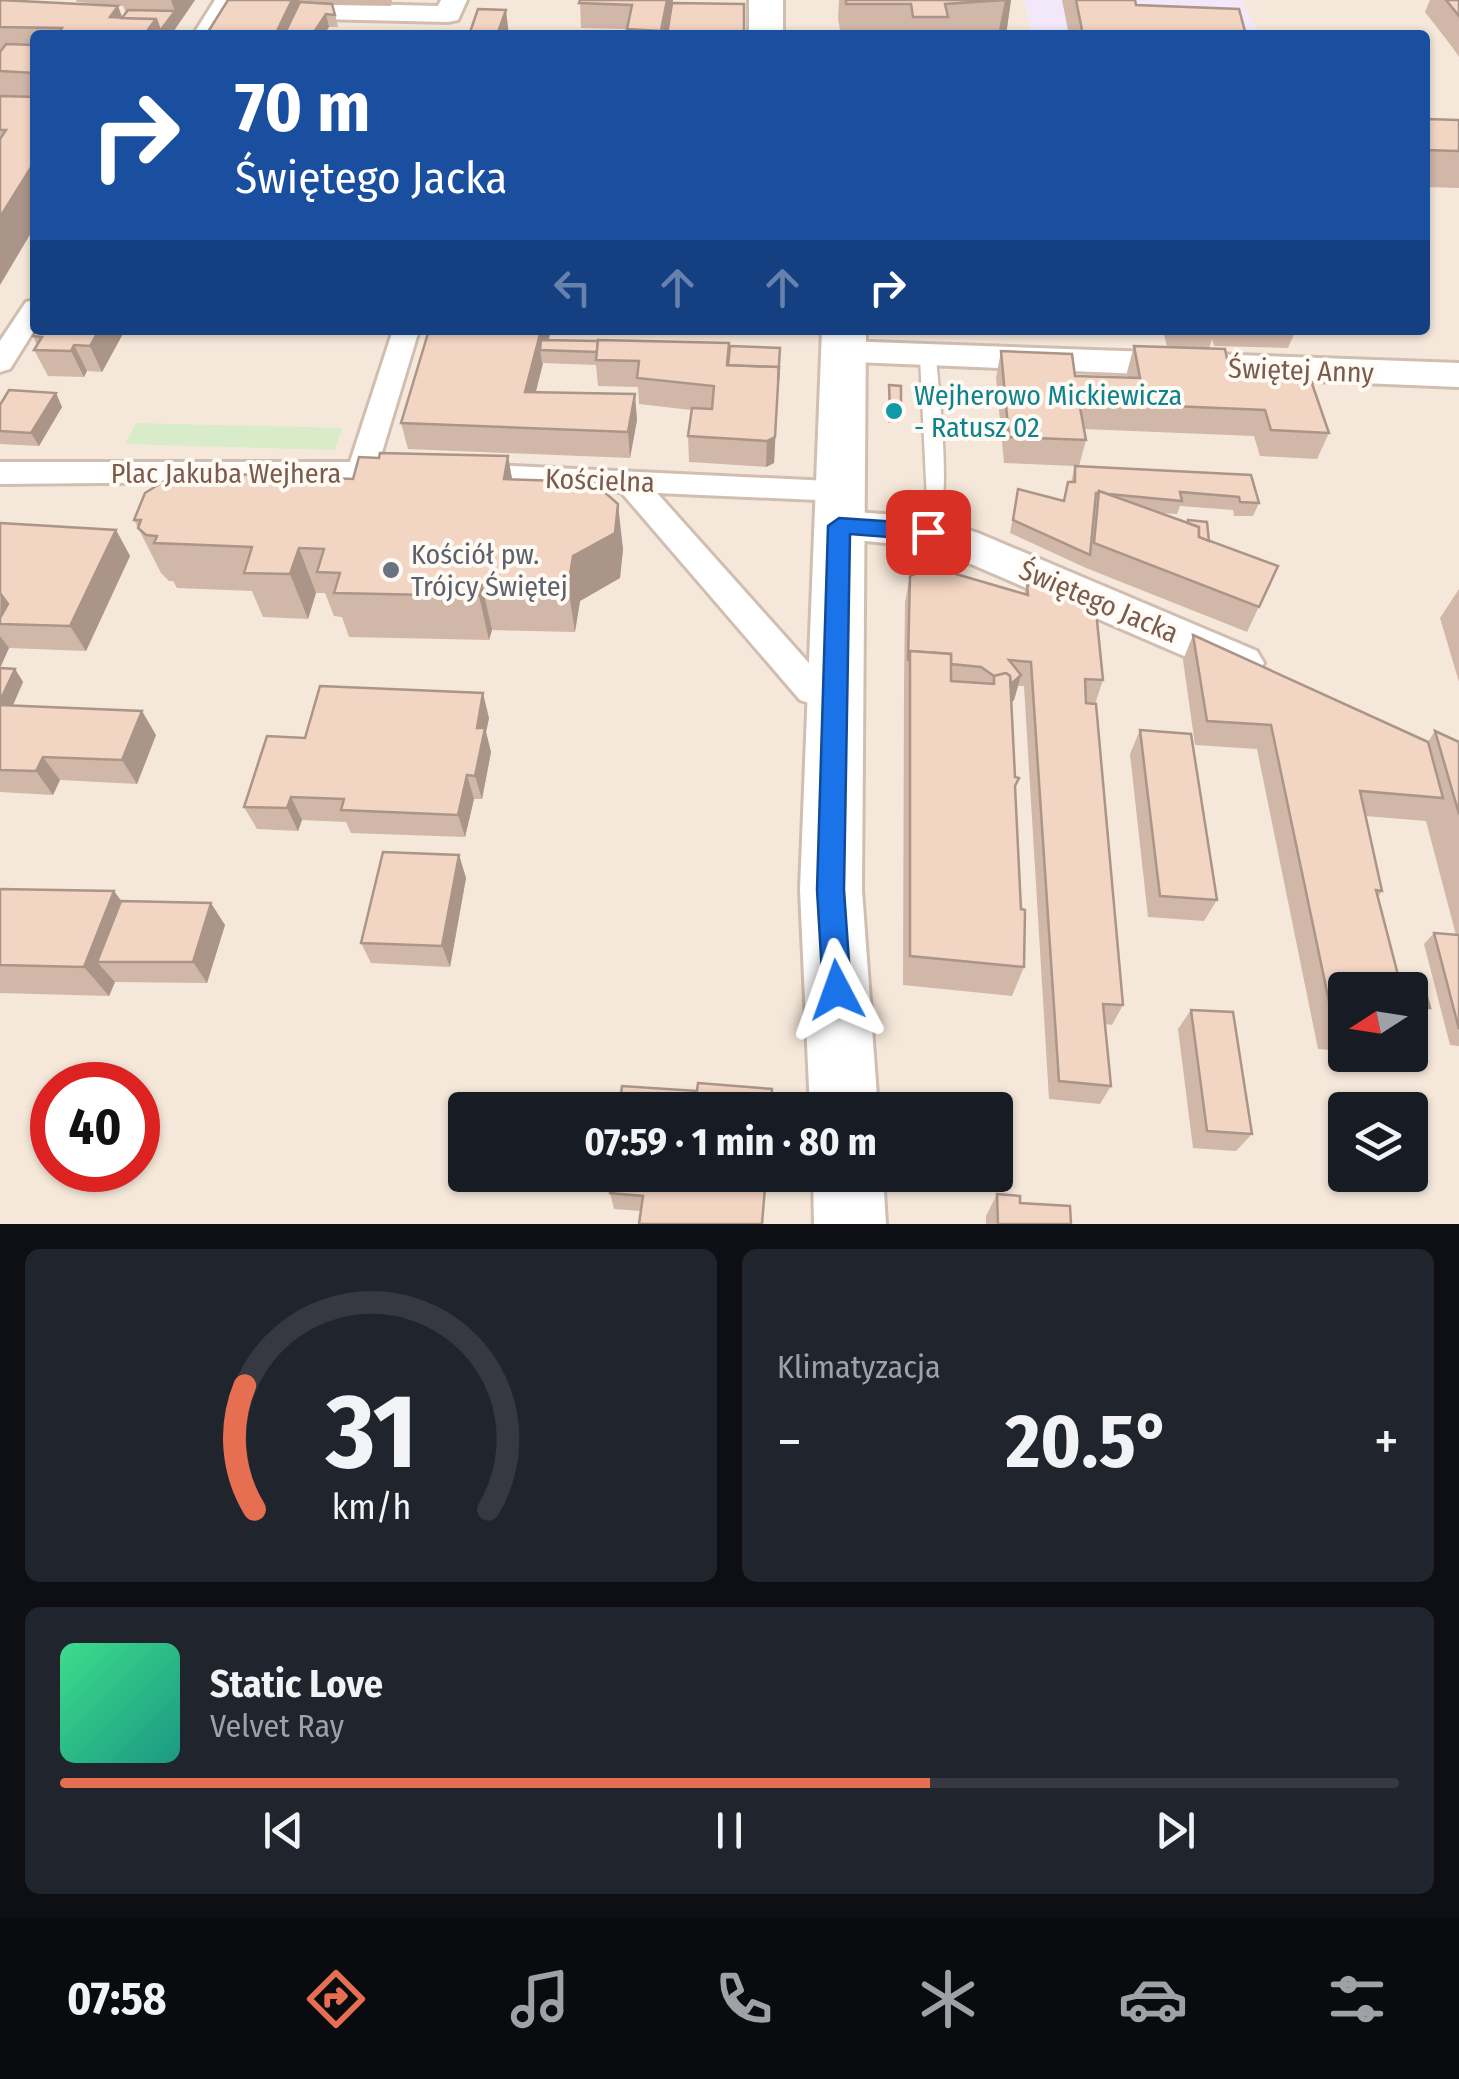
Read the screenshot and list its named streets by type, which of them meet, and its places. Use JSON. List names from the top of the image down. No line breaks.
{"streets":{"street":["Świętej Anny","Plac Jakuba Wejhera","Kościelna","Świętego Jacka"]},"crossings":[["Plac Jakuba Wejhera","Kościelna"],["Kościelna","Świętego Jacka"]],"places":["Wejherowo Mickiewicza - Ratusz 02","Kościół pw. Trójcy Świętej"],"north":"left","page":{"turn":["70 m","Świętego Jacka"],"limit":"40","trip":"07:59 · 1 min · 80 m","tile":"Klimatyzacja","heat":["−","20.5°","+"],"song":["Static Love","Velvet Ray"],"tabs":"07:58","gauge":["31","km/h"]}}
